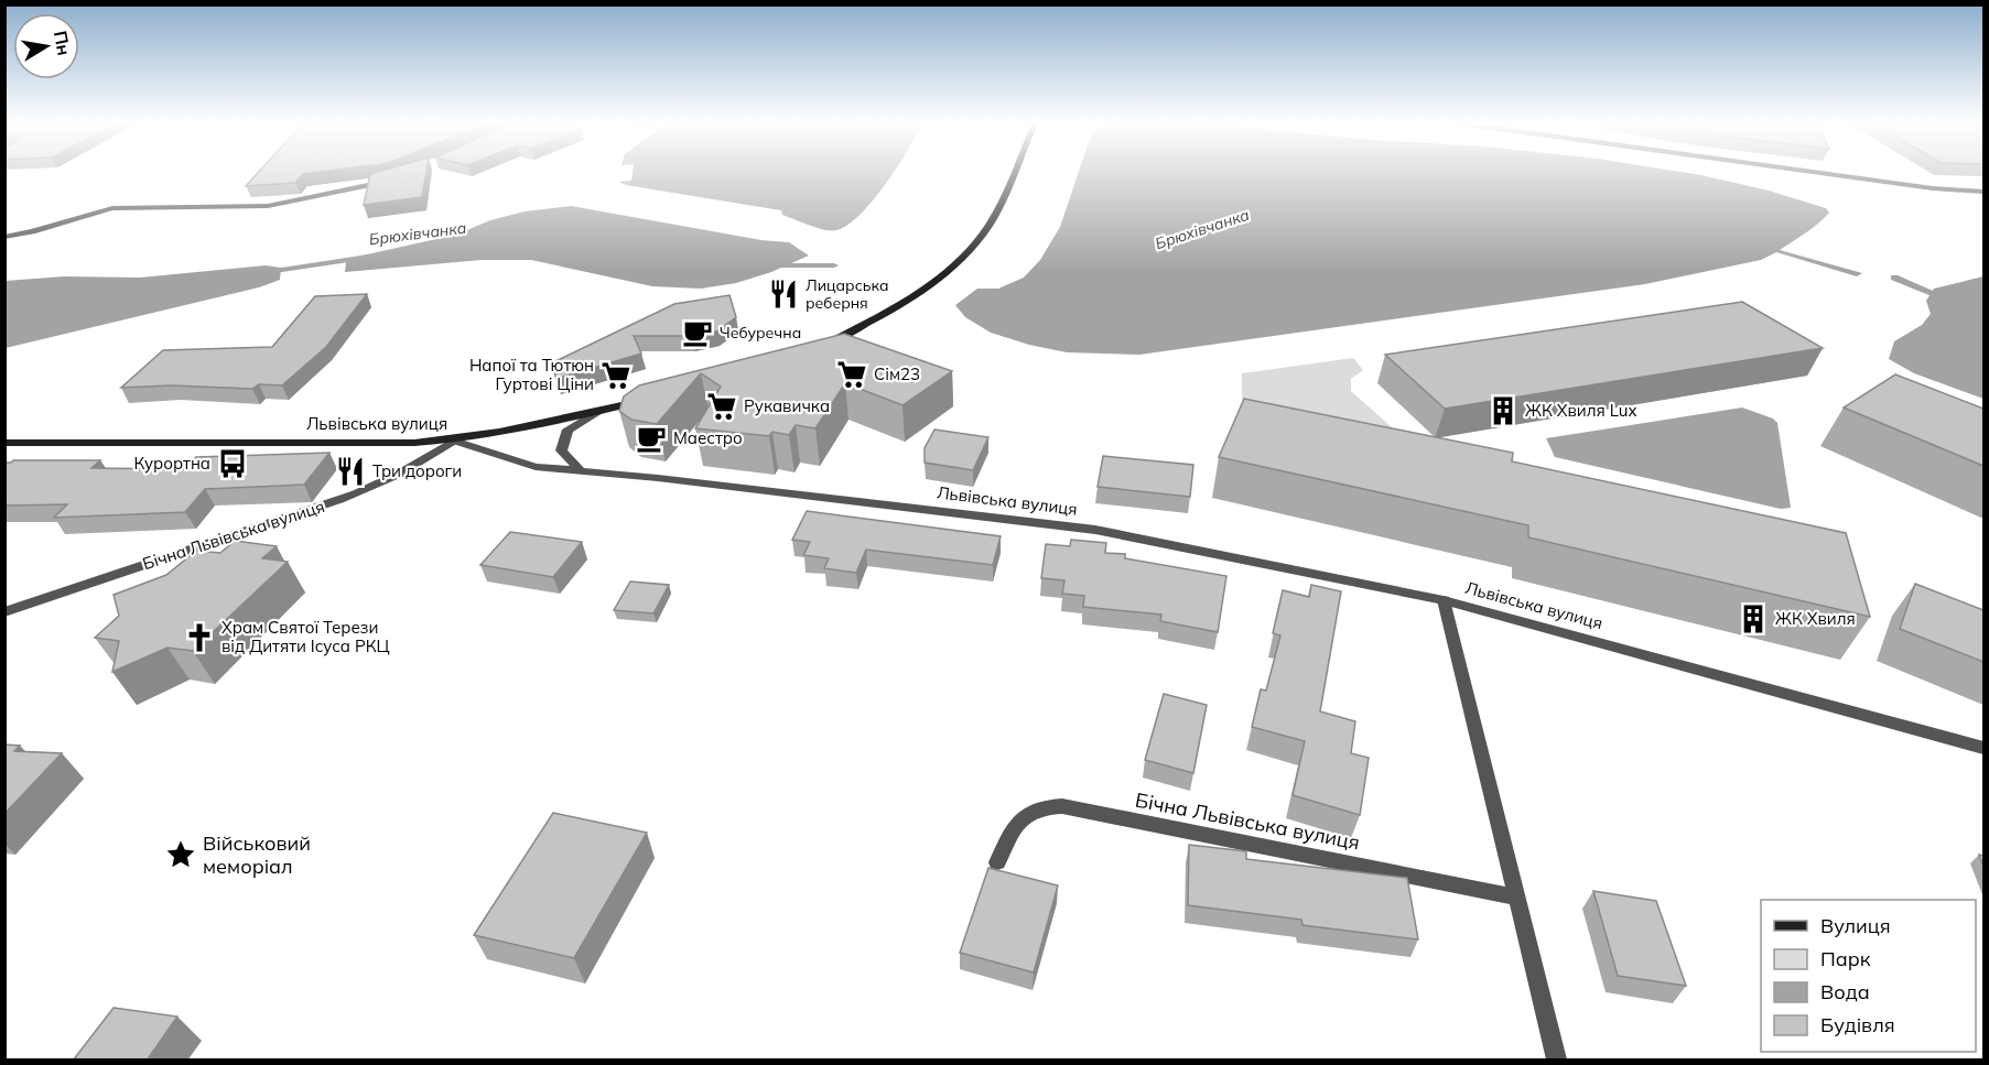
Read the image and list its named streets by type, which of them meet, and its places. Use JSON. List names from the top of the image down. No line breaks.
{"streets":{"main road":["Львівська вулиця"],"street":["Бічна Львівська вулиця"]},"crossings":[["Львівська вулиця","Бічна Львівська вулиця"]],"water":["Брюхівчанка"],"places":{"restaurant":["Лицарська реберня","Три дороги"],"cafe":["Чебуречна","Маестро"],"supermarket":["Сім23","Напої та Тютюн Гуртові Ціни","Рукавичка"],"building":["ЖК Хвиля Lux","ЖК Хвиля"],"bus stop":["Курортна"],"church":["Храм Святої Терези від Дитяти Ісуса РКЦ"],"place":["Військовий меморіал"]},"legend":["Вулиця","Парк","Вода","Будівля"],"north":"right"}
